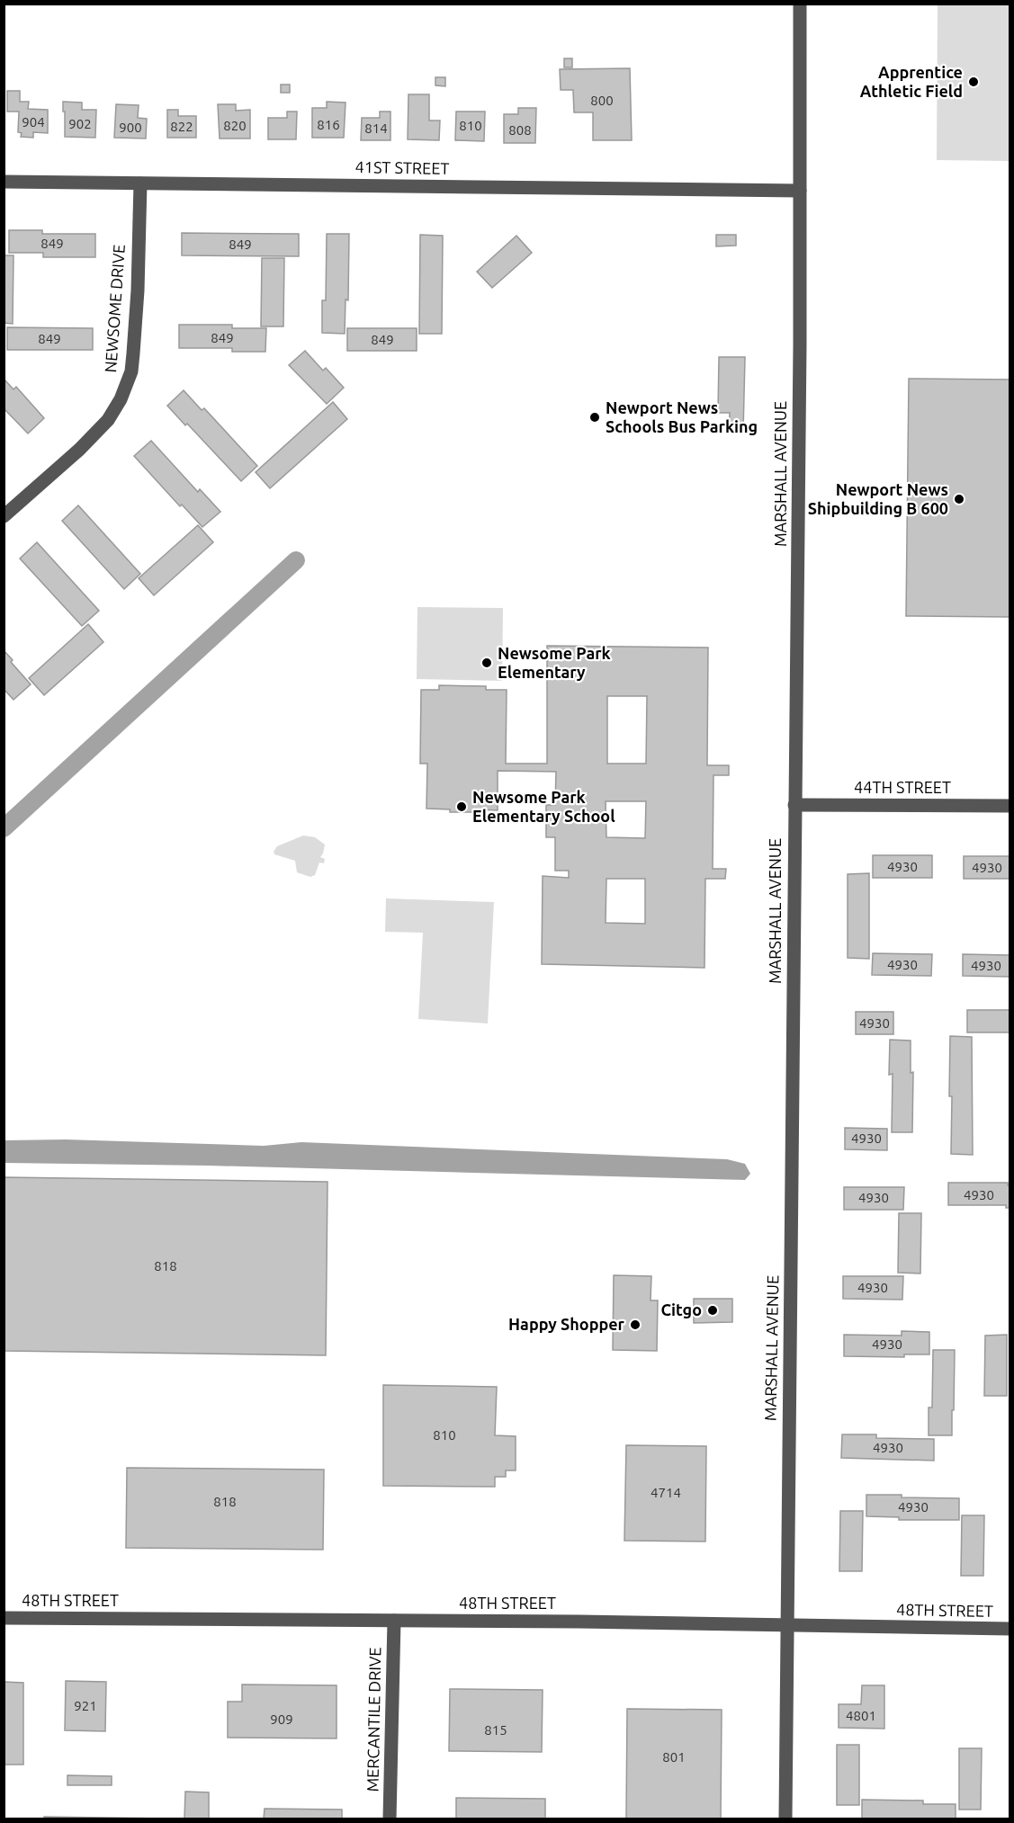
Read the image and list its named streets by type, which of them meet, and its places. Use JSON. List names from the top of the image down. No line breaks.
{"streets":{"street":["41ST STREET","NEWSOME DRIVE","MARSHALL AVENUE","44TH STREET","48TH STREET","MERCANTILE DRIVE"]},"crossings":[["41ST STREET","NEWSOME DRIVE"],["41ST STREET","MARSHALL AVENUE"],["MARSHALL AVENUE","44TH STREET"],["MARSHALL AVENUE","48TH STREET"],["48TH STREET","MERCANTILE DRIVE"]],"places":["Apprentice Athletic Field","Newport News Schools Bus Parking","Newport News Shipbuilding B 600","Newsome Park Elementary","Newsome Park Elementary School","Citgo","Happy Shopper"],"house_numbers":["800","904","902","816","820","810","822","900","814","808","849","849","849","849","849","4930","4930","4930","4930","4930","4930","4930","4930","818","4930","4930","810","4930","4714","818","4930","921","4801","909","815","801"]}
